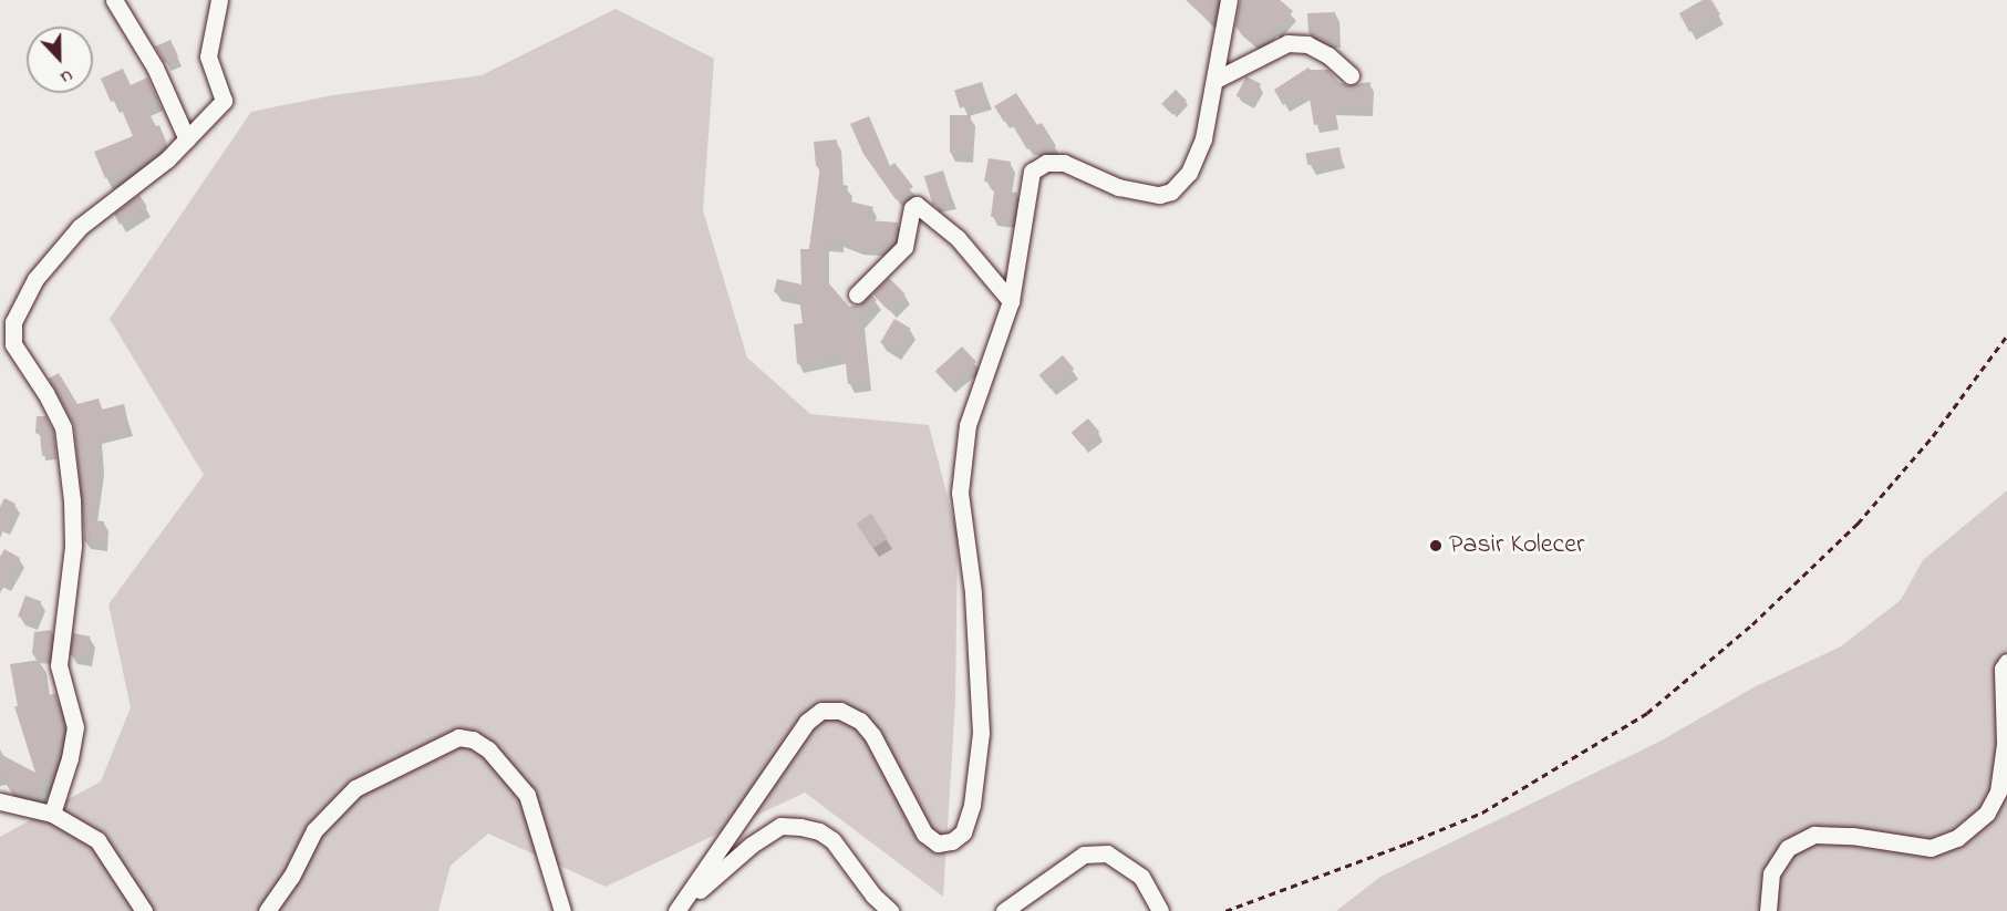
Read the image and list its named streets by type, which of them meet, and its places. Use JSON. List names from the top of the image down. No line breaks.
{"places":["Pasir Kolecer"],"north":"bottom"}
